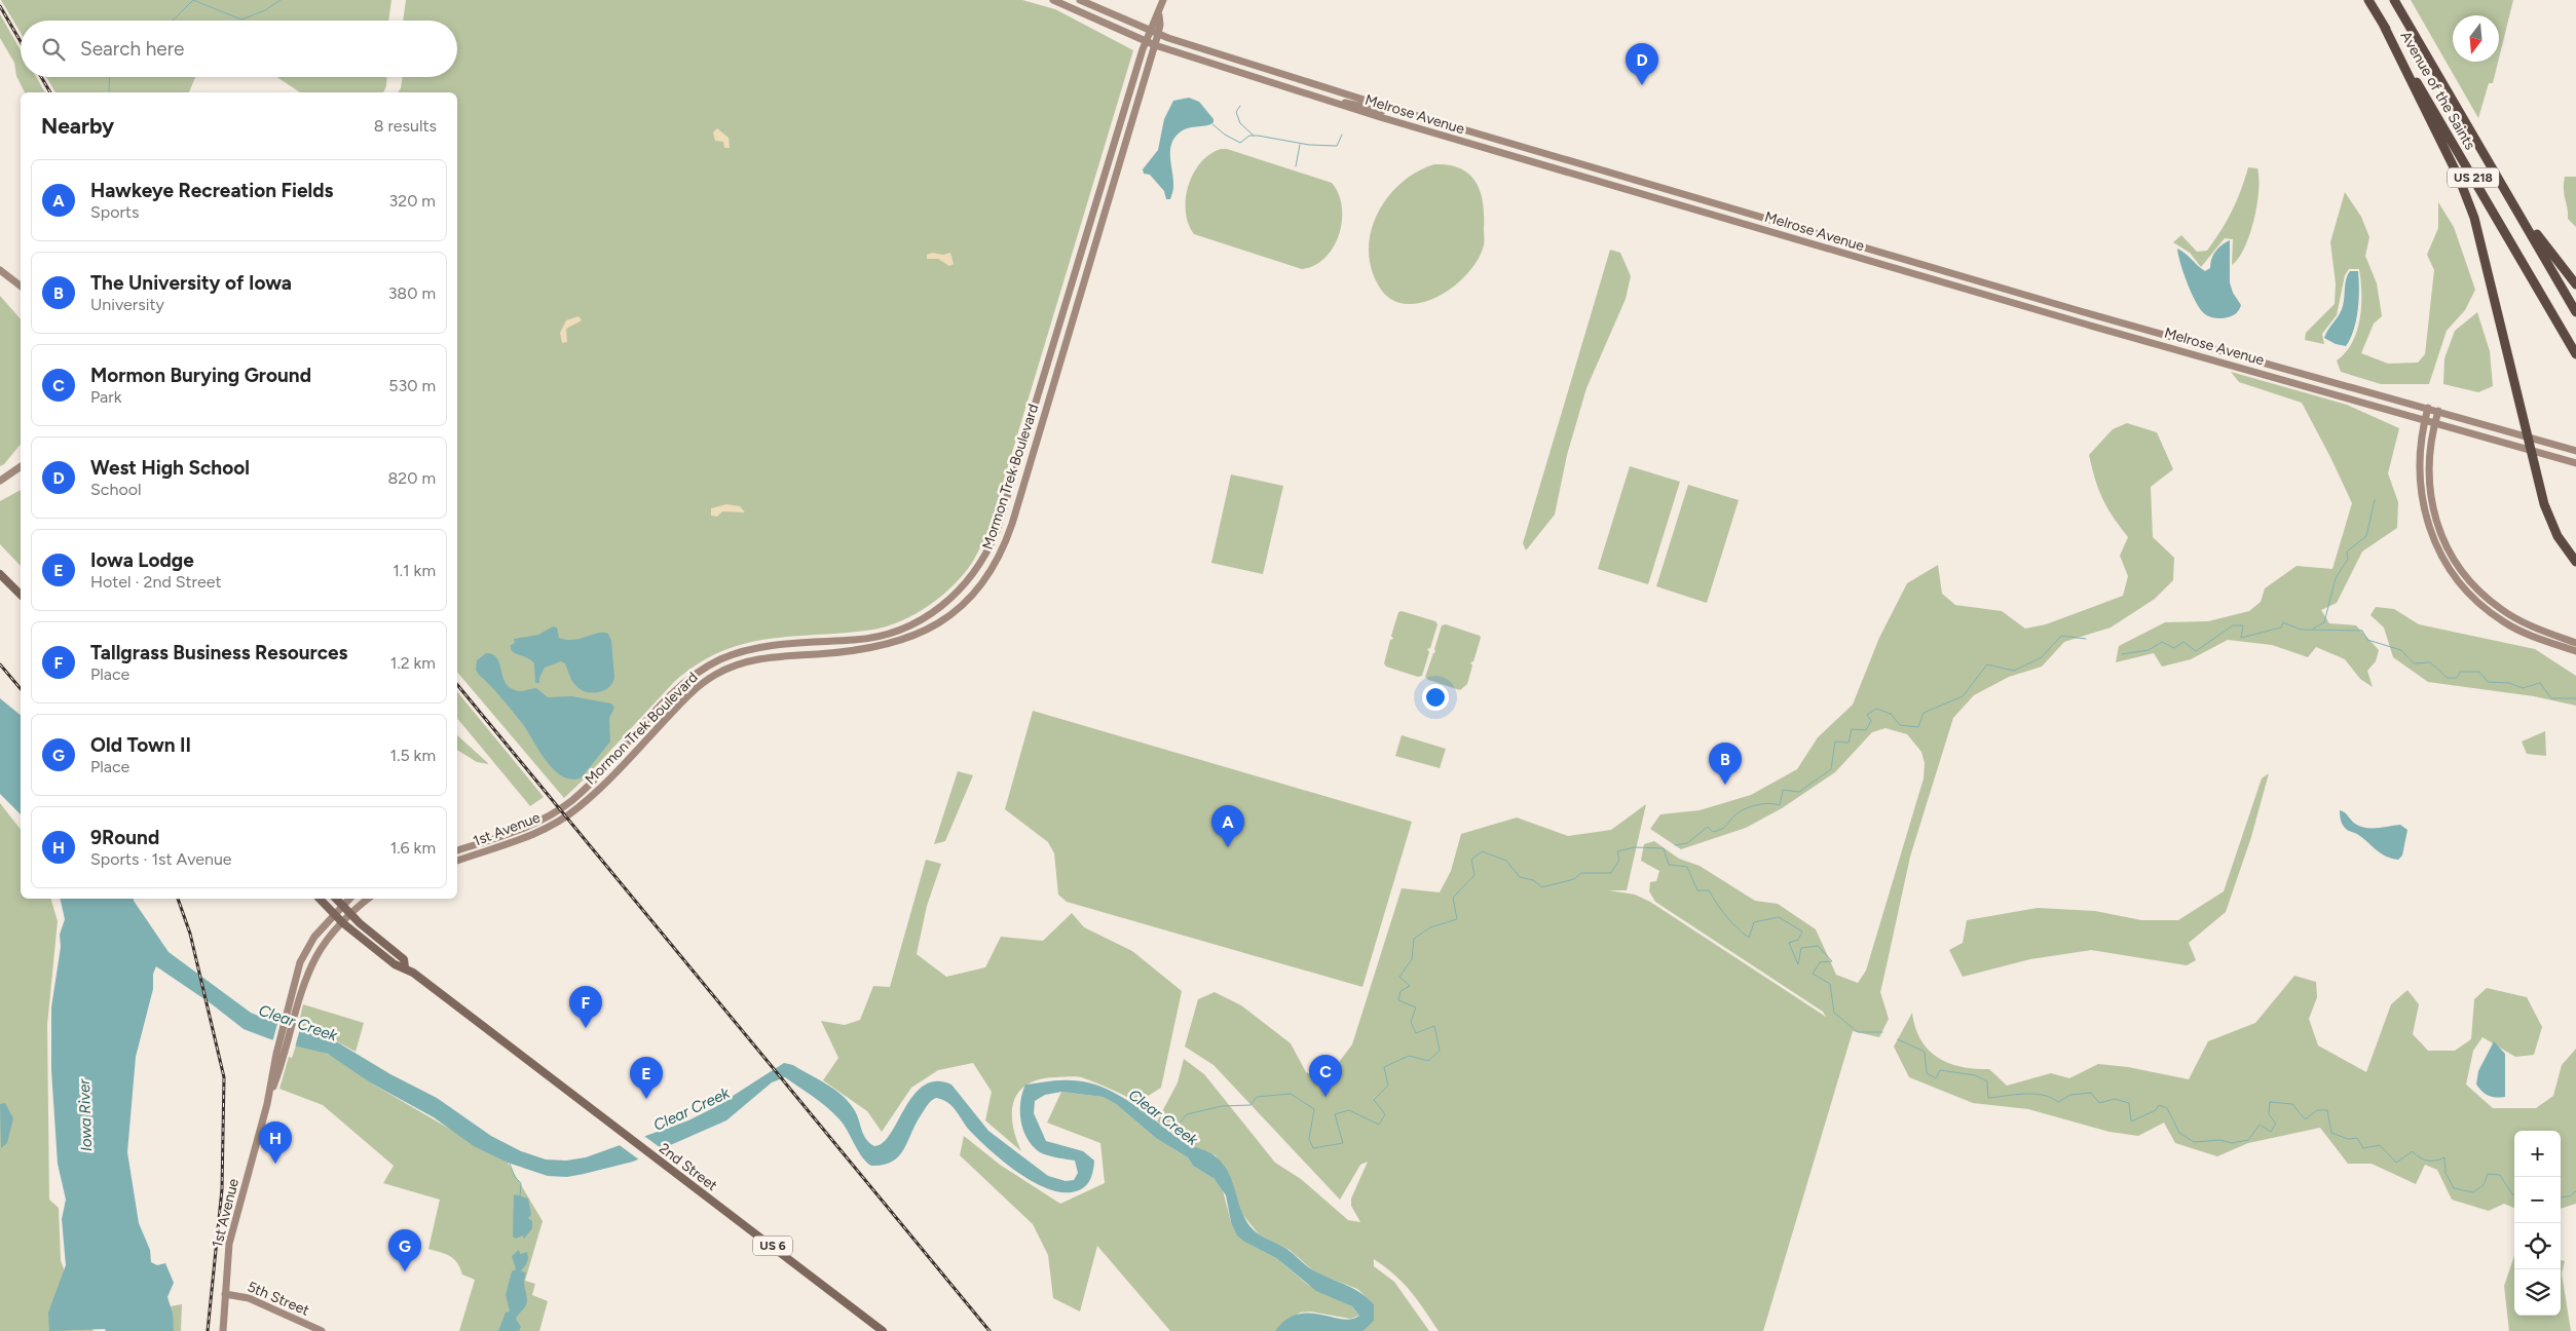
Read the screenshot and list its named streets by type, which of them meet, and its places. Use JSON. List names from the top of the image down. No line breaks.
{"streets":{"highway":["Avenue of the Saints","US 218"],"main road":["Melrose Avenue","Mormon Trek Boulevard","1st Avenue","2nd Street","US 6","5th Street"]},"crossings":[["Melrose Avenue","Mormon Trek Boulevard"],["Mormon Trek Boulevard","1st Avenue"],["1st Avenue","2nd Street"],["1st Avenue","5th Street"]],"water":["Clear Creek","Iowa River"],"north":"bottom","page":{"search":"Search here","pins":["D","B","A","F","C","E","H","G"],"heading":["Nearby","8 results"],"list":[{"mark":"A","name":"Hawkeye Recreation Fields","note":"Sports","value":"320 m"},{"mark":"B","name":"The University of Iowa","note":"University","value":"380 m"},{"mark":"C","name":"Mormon Burying Ground","note":"Park","value":"530 m"},{"mark":"D","name":"West High School","note":"School","value":"820 m"},{"mark":"E","name":"Iowa Lodge","note":"Hotel · 2nd Street","value":"1.1 km"},{"mark":"F","name":"Tallgrass Business Resources","note":"Place","value":"1.2 km"},{"mark":"G","name":"Old Town II","note":"Place","value":"1.5 km"},{"mark":"H","name":"9Round","note":"Sports · 1st Avenue","value":"1.6 km"}],"map_buttons":["+","−"]}}
